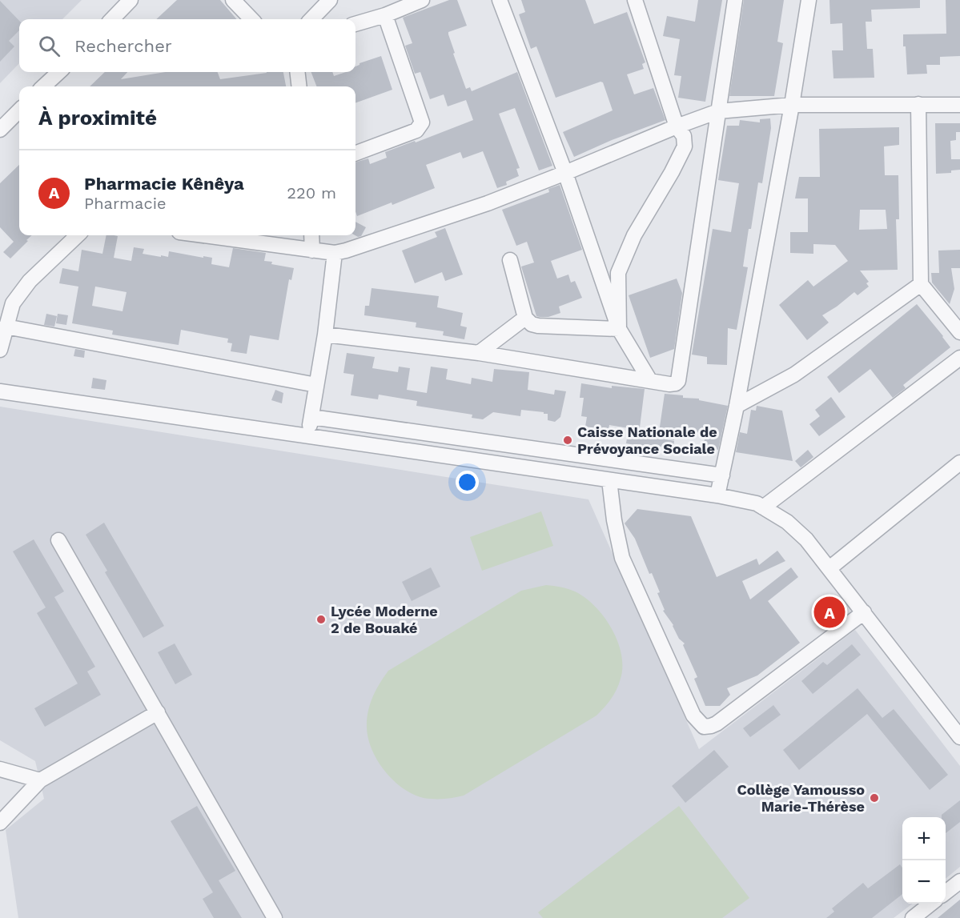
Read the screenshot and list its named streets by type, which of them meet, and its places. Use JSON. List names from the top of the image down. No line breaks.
{"places":["Caisse Nationale de Prévoyance Sociale","Lycée Moderne 2 de Bouaké","Collège Yamousso Marie-Thérèse"],"page":{"search":"Rechercher","heading":"À proximité","list":[{"mark":"A","name":"Pharmacie Kênêya","note":"Pharmacie","value":"220 m"}],"pins":"A","map_buttons":["+","−"]}}
